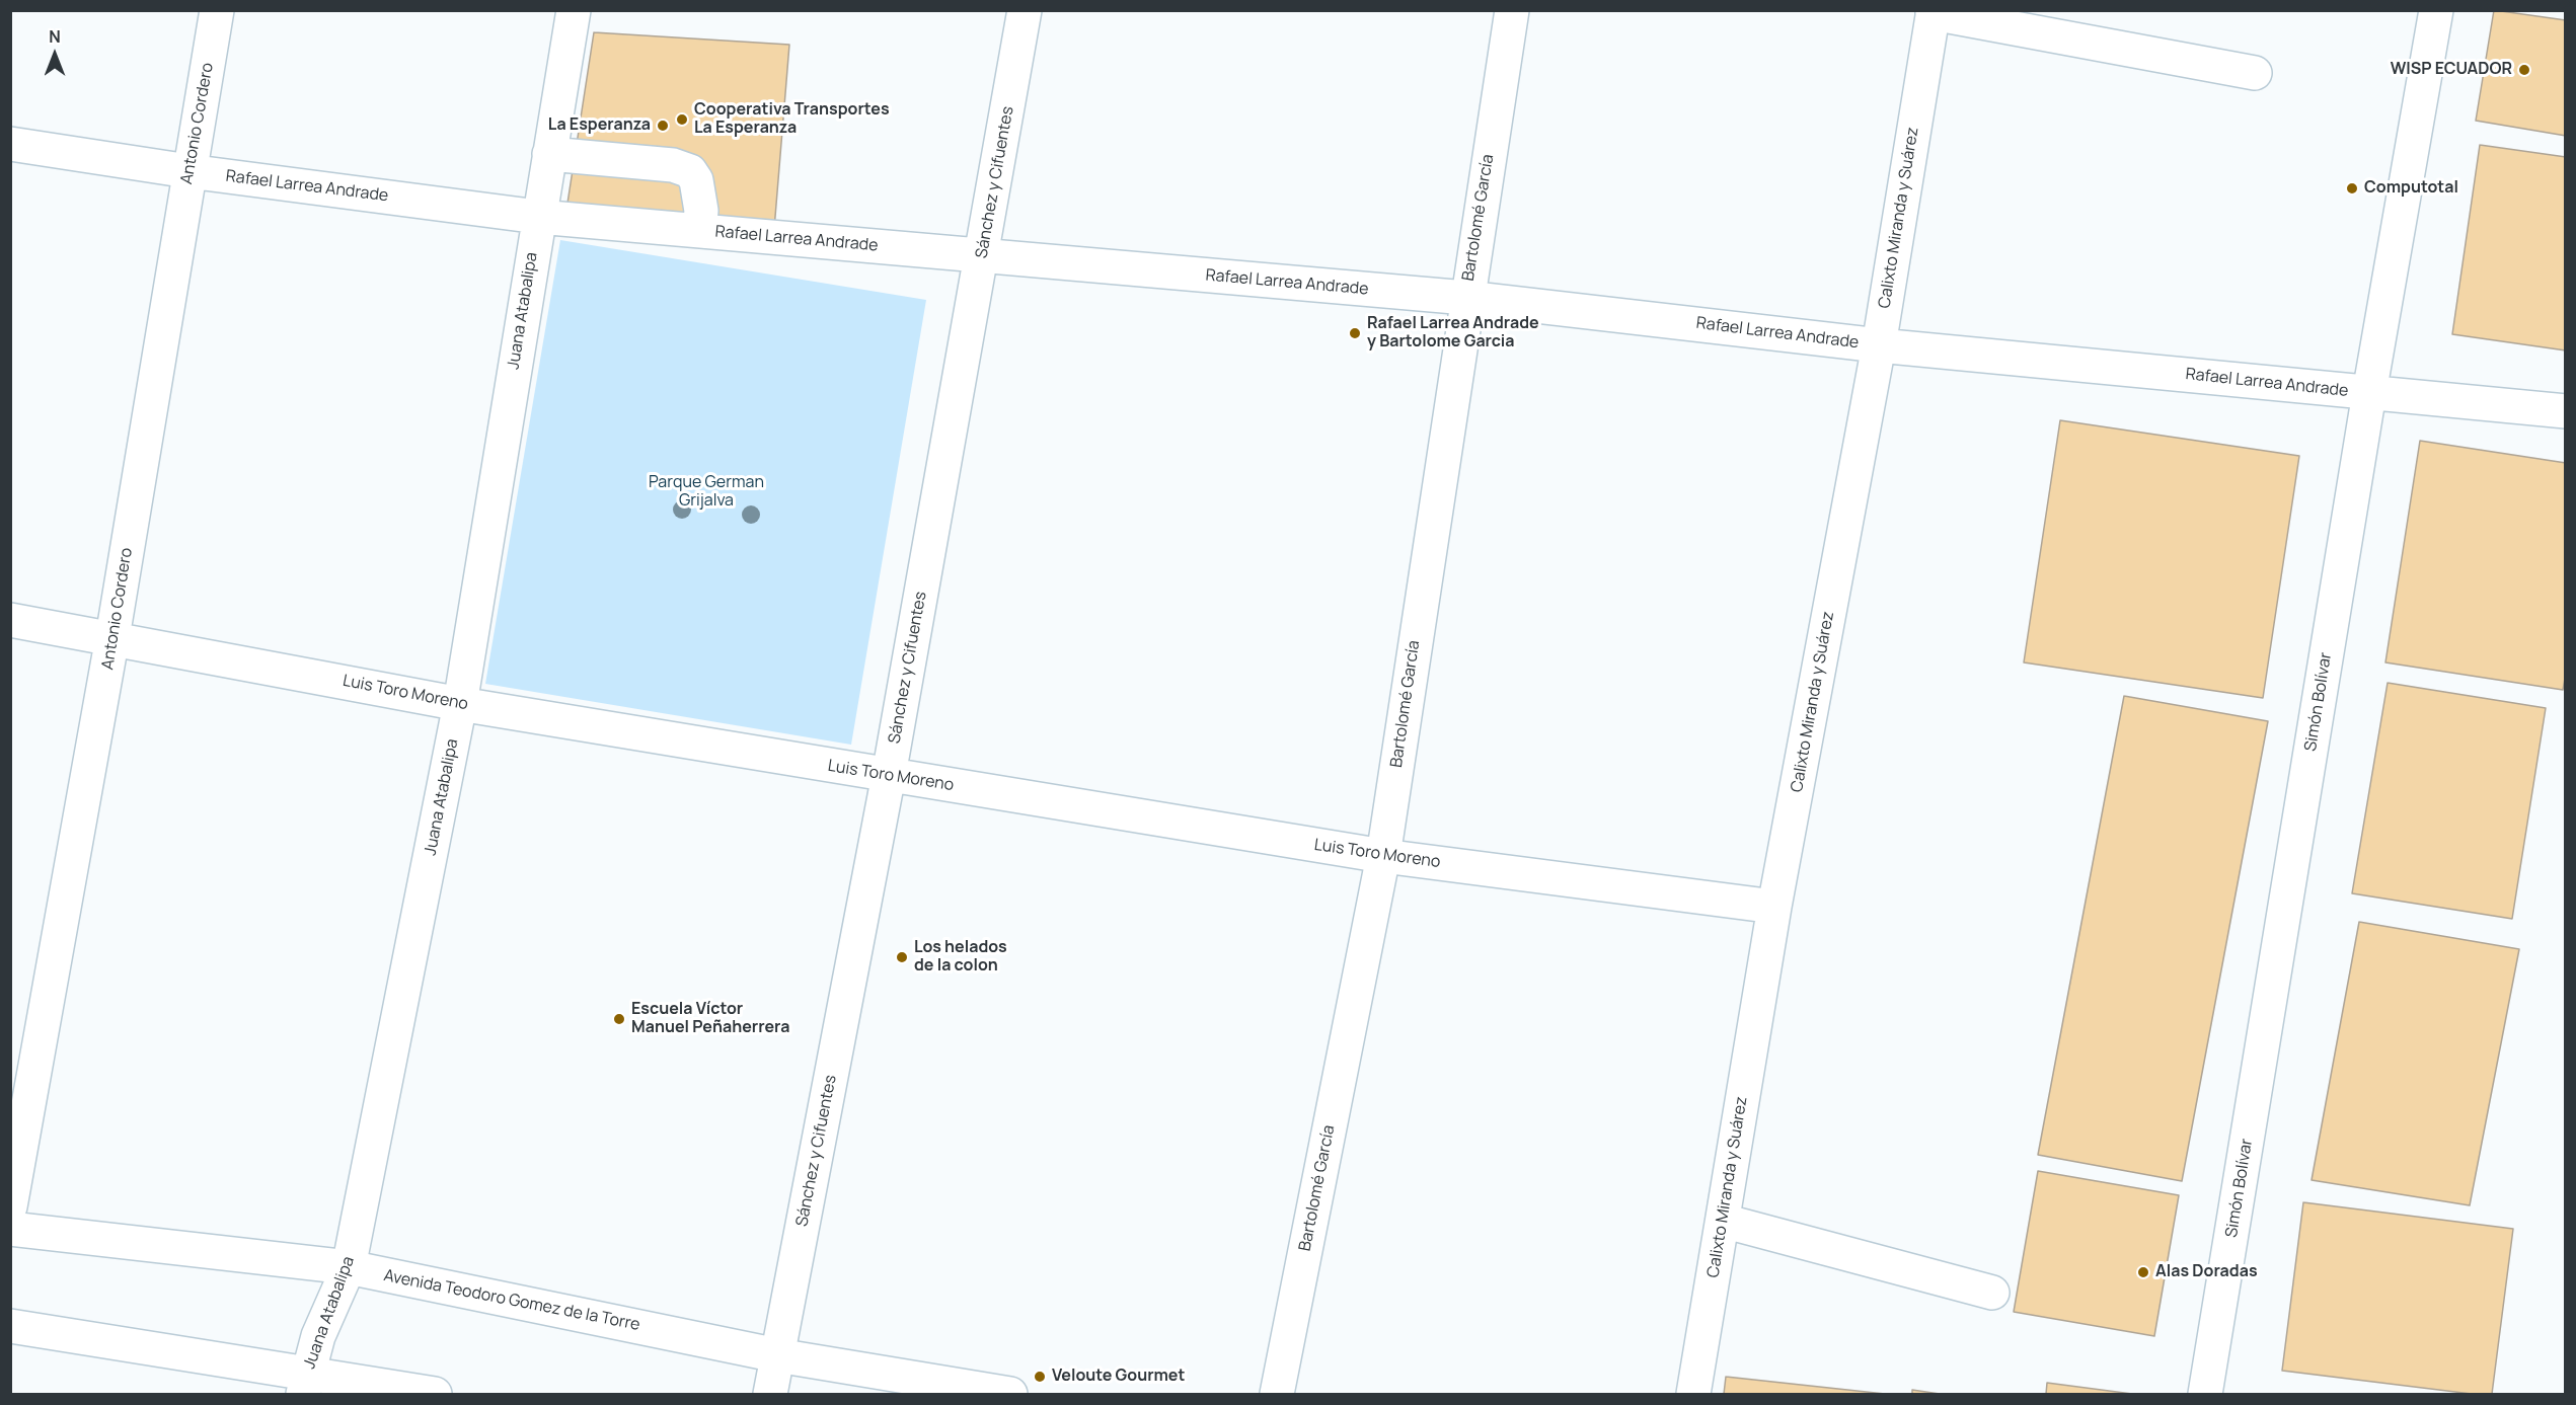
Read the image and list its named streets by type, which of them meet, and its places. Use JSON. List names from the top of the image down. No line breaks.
{"streets":{"street":["Antonio Cordero","Sánchez y Cifuentes","Rafael Larrea Andrade","Bartolomé García","Calixto Miranda y Suárez","Juana Atabalipa","Luis Toro Moreno","Simón Bolívar","Avenida Teodoro Gomez de la Torre"]},"crossings":[["Antonio Cordero","Rafael Larrea Andrade"],["Antonio Cordero","Luis Toro Moreno"],["Sánchez y Cifuentes","Rafael Larrea Andrade"],["Sánchez y Cifuentes","Luis Toro Moreno"],["Sánchez y Cifuentes","Avenida Teodoro Gomez de la Torre"],["Rafael Larrea Andrade","Bartolomé García"],["Rafael Larrea Andrade","Calixto Miranda y Suárez"],["Rafael Larrea Andrade","Juana Atabalipa"],["Rafael Larrea Andrade","Simón Bolívar"],["Bartolomé García","Luis Toro Moreno"],["Calixto Miranda y Suárez","Luis Toro Moreno"],["Juana Atabalipa","Luis Toro Moreno"],["Juana Atabalipa","Avenida Teodoro Gomez de la Torre"]],"parks":["Parque German Grijalva"],"places":["WISP ECUADOR","Cooperativa Transportes La Esperanza","La Esperanza","Computotal","Rafael Larrea Andrade y Bartolome Garcia","Los helados de la colon","Escuela Víctor Manuel Peñaherrera","Alas Doradas","Veloute Gourmet"],"north":"top"}
